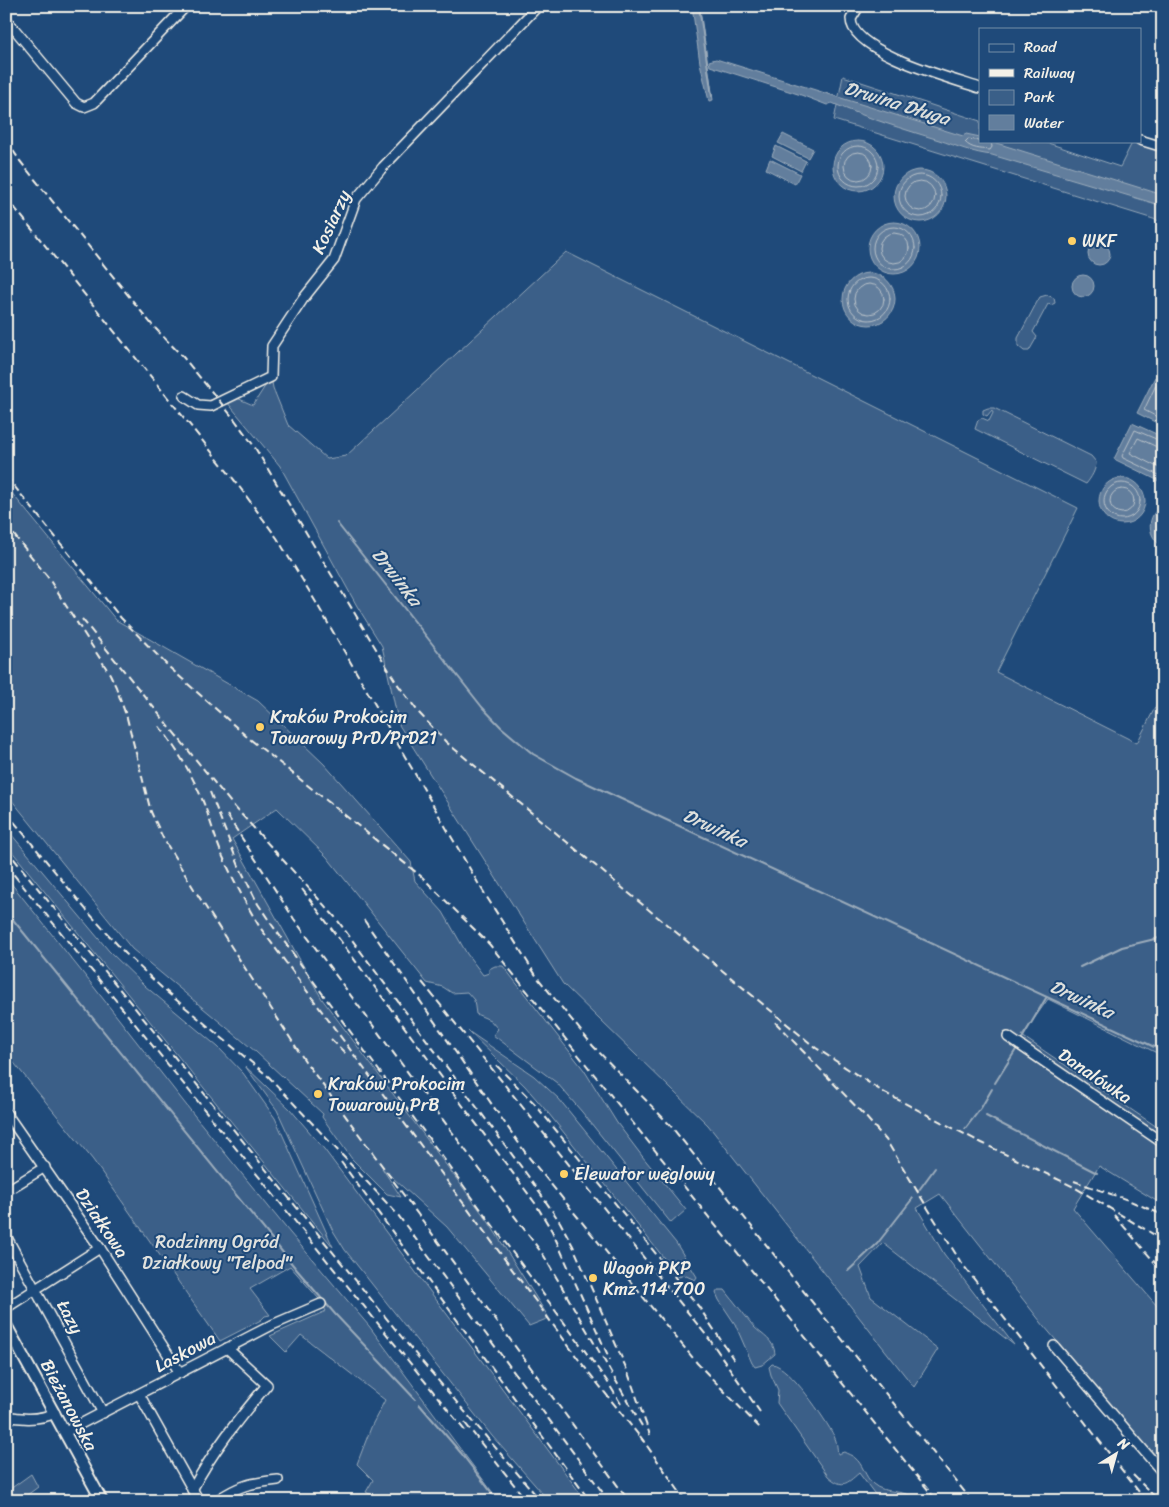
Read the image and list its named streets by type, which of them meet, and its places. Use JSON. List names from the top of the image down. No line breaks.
{"streets":{"street":["Kosiarzy","Danalówka","Działkowa","Łazy","Laskowa","Bieżanowska"]},"crossings":[["Działkowa","Laskowa"],["Łazy","Laskowa"],["Laskowa","Bieżanowska"]],"water":["Drwina Długa","Drwinka"],"parks":["Rodzinny Ogród Działkowy \"Telpod\""],"places":["WKF","Kraków Prokocim Towarowy PrD/PrD21","Kraków Prokocim Towarowy PrB","Elewator węglowy","Wagon PKP Kmz 114 700"],"legend":["Road","Railway","Park","Water"],"north":"top right"}
